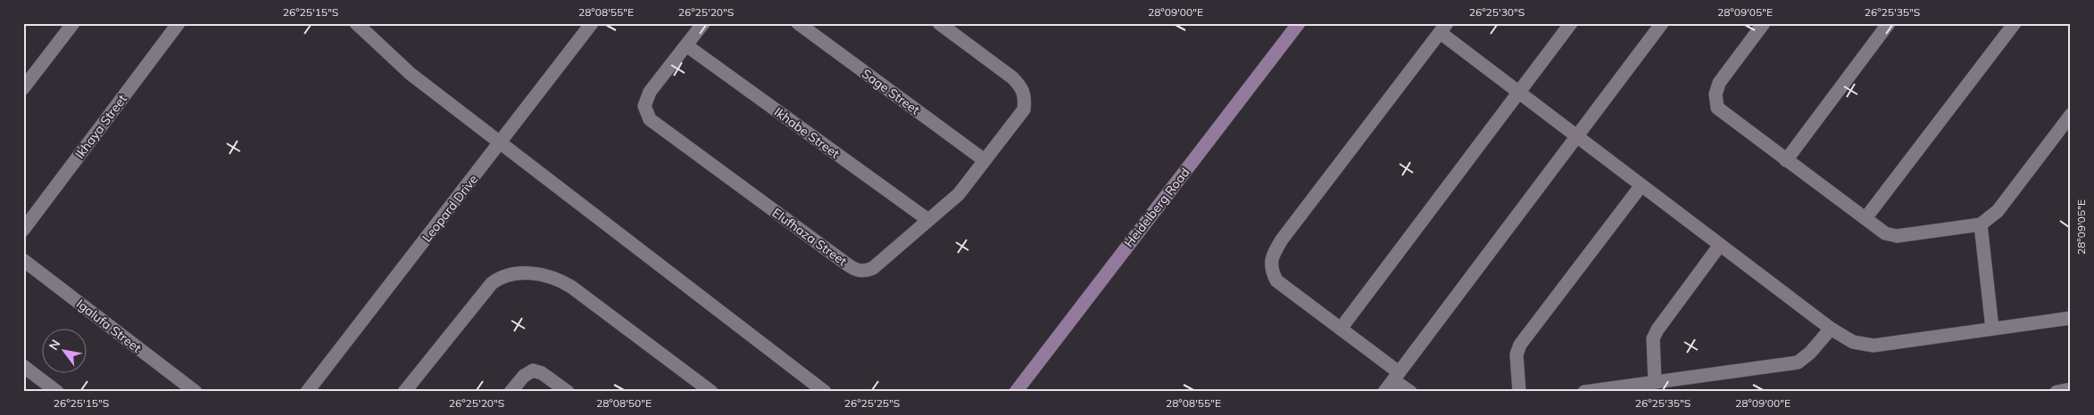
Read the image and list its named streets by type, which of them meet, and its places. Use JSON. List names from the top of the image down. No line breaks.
{"streets":{"main road":["Heidelberg Road"],"street":["Sage Street","Ikhaya Street","Ikhabe Street","Leopard Drive","Elufhaza Street","Igalufa Street"]},"crossings":[["Sage Street","Elufhaza Street"],["Ikhabe Street","Elufhaza Street"]],"north":"top left","coordinates":["26°25'15\"S","28°08'55\"E","26°25'20\"S","28°09'00\"E","26°25'30\"S","28°09'05\"E","26°25'35\"S","28°08'50\"E","26°25'25\"S"]}
